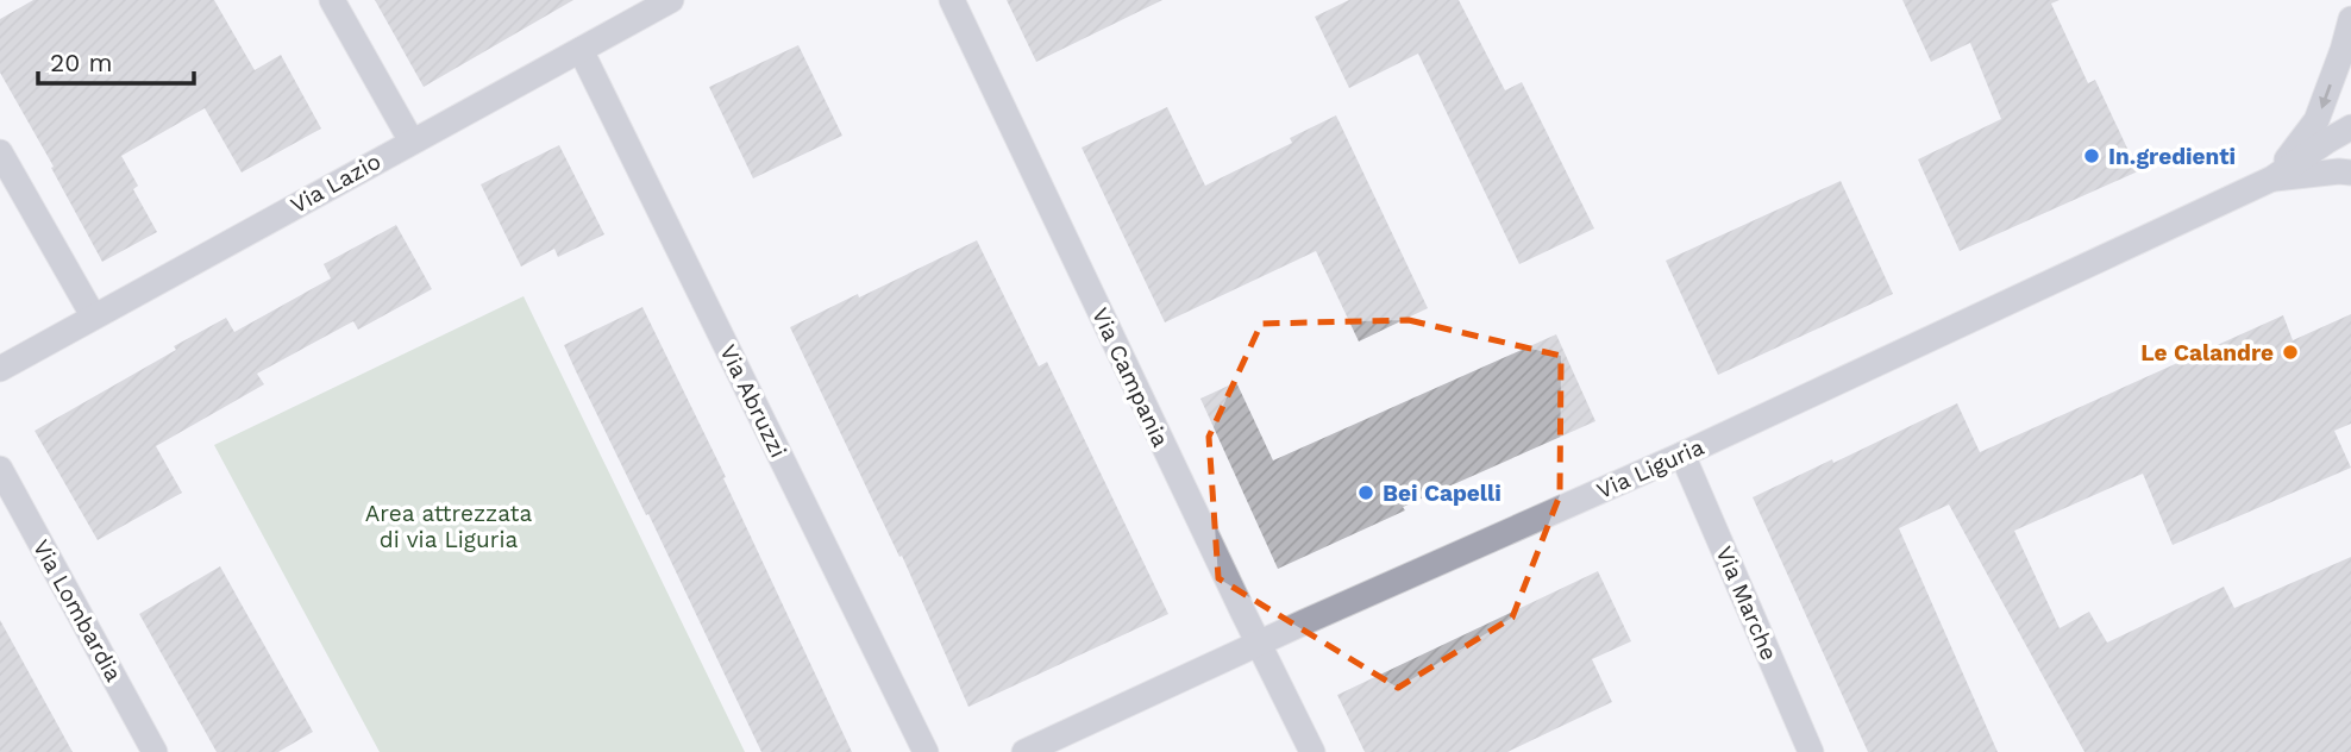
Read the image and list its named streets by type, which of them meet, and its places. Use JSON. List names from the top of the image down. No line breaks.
{"streets":{"street":["Via Lazio","Via Campania","Via Abruzzi","Via Liguria","Via Marche","Via Lombardia"]},"crossings":[["Via Lazio","Via Abruzzi"],["Via Campania","Via Liguria"],["Via Liguria","Via Marche"]],"parks":["Area attrezzata di via Liguria"],"places":["In.gredienti","Le Calandre","Bei Capelli"],"scale_bar":"20 m"}
